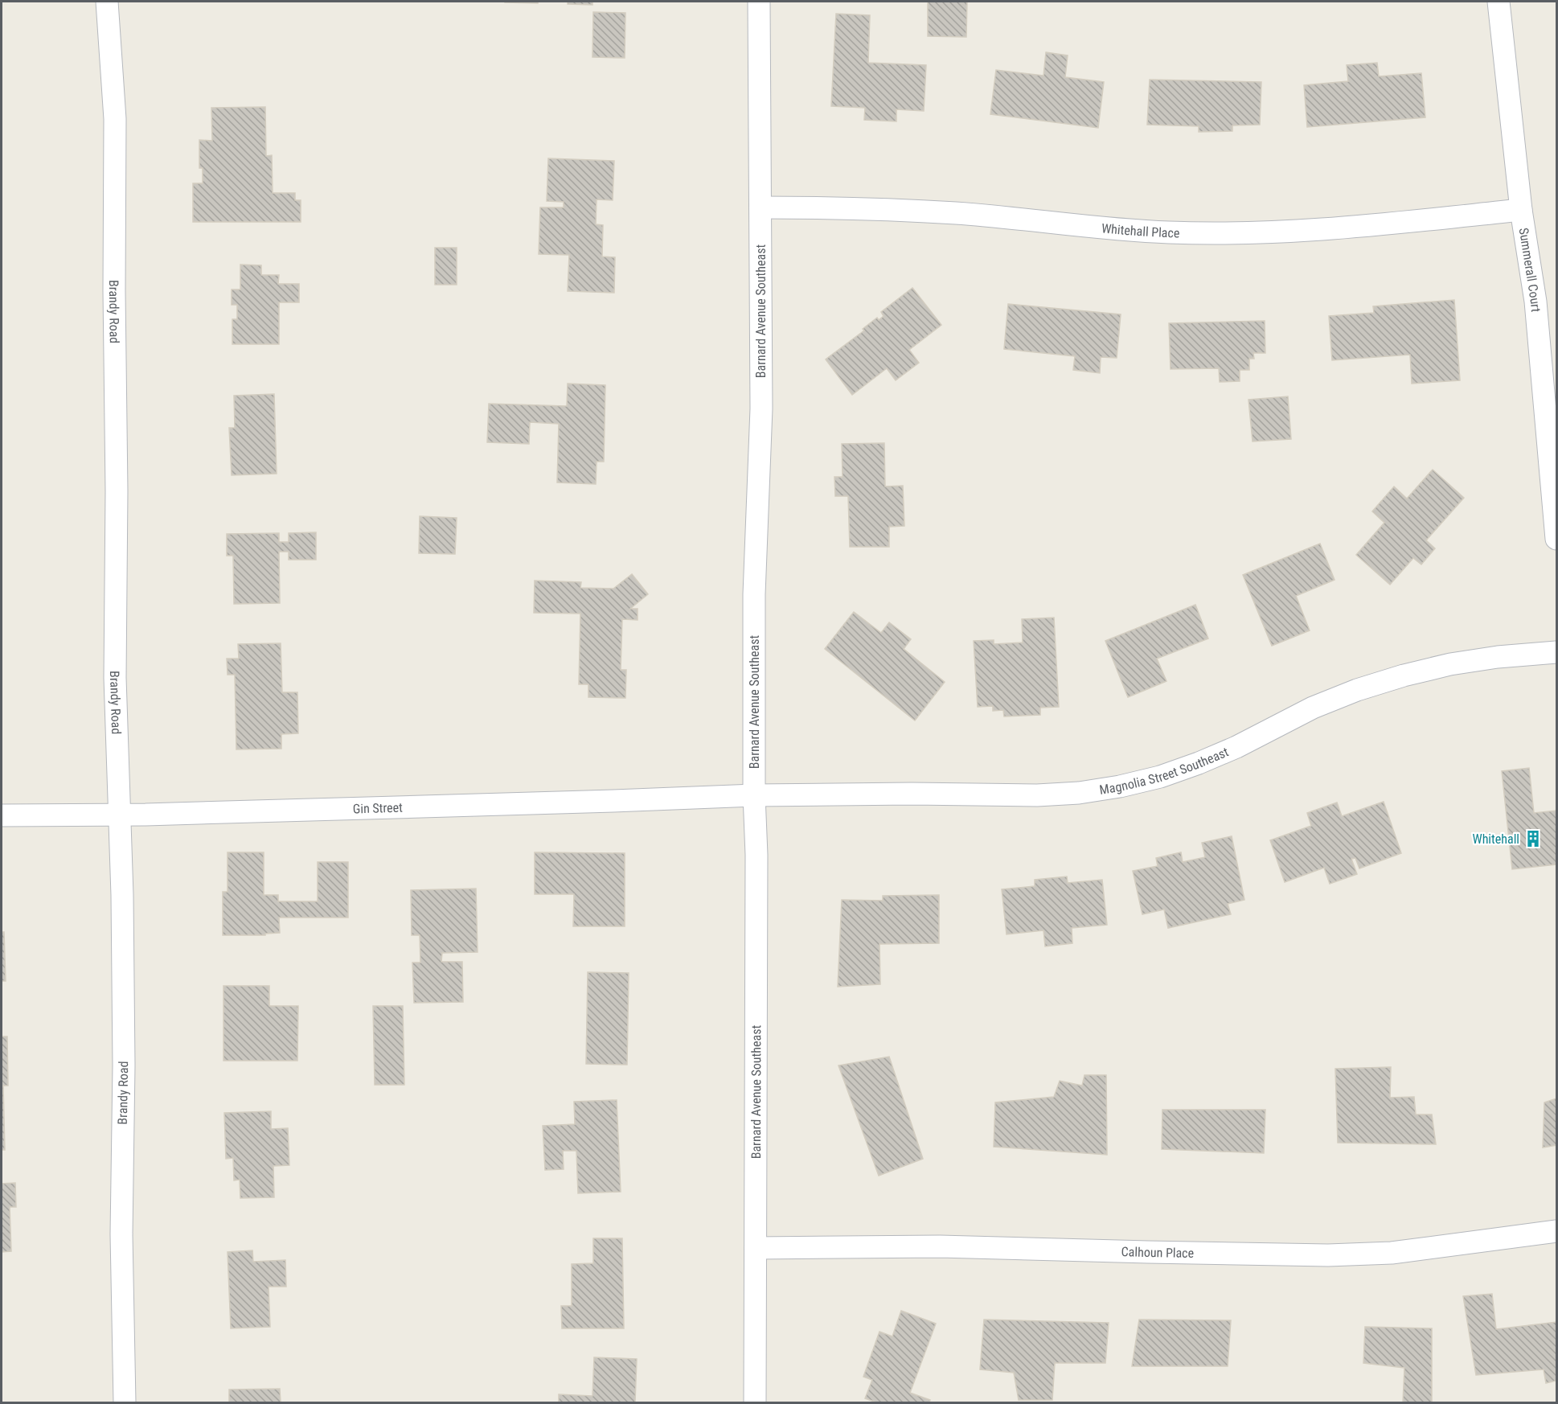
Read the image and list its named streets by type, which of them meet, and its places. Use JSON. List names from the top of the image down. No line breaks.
{"streets":{"street":["Whitehall Place","Summerall Court","Brandy Road","Barnard Avenue Southeast","Magnolia Street Southeast","Gin Street","Calhoun Place"]},"crossings":[["Whitehall Place","Summerall Court"],["Whitehall Place","Barnard Avenue Southeast"],["Brandy Road","Gin Street"],["Barnard Avenue Southeast","Magnolia Street Southeast"],["Barnard Avenue Southeast","Gin Street"],["Barnard Avenue Southeast","Calhoun Place"],["Magnolia Street Southeast","Gin Street"]],"places":{"building":["Whitehall"]}}
